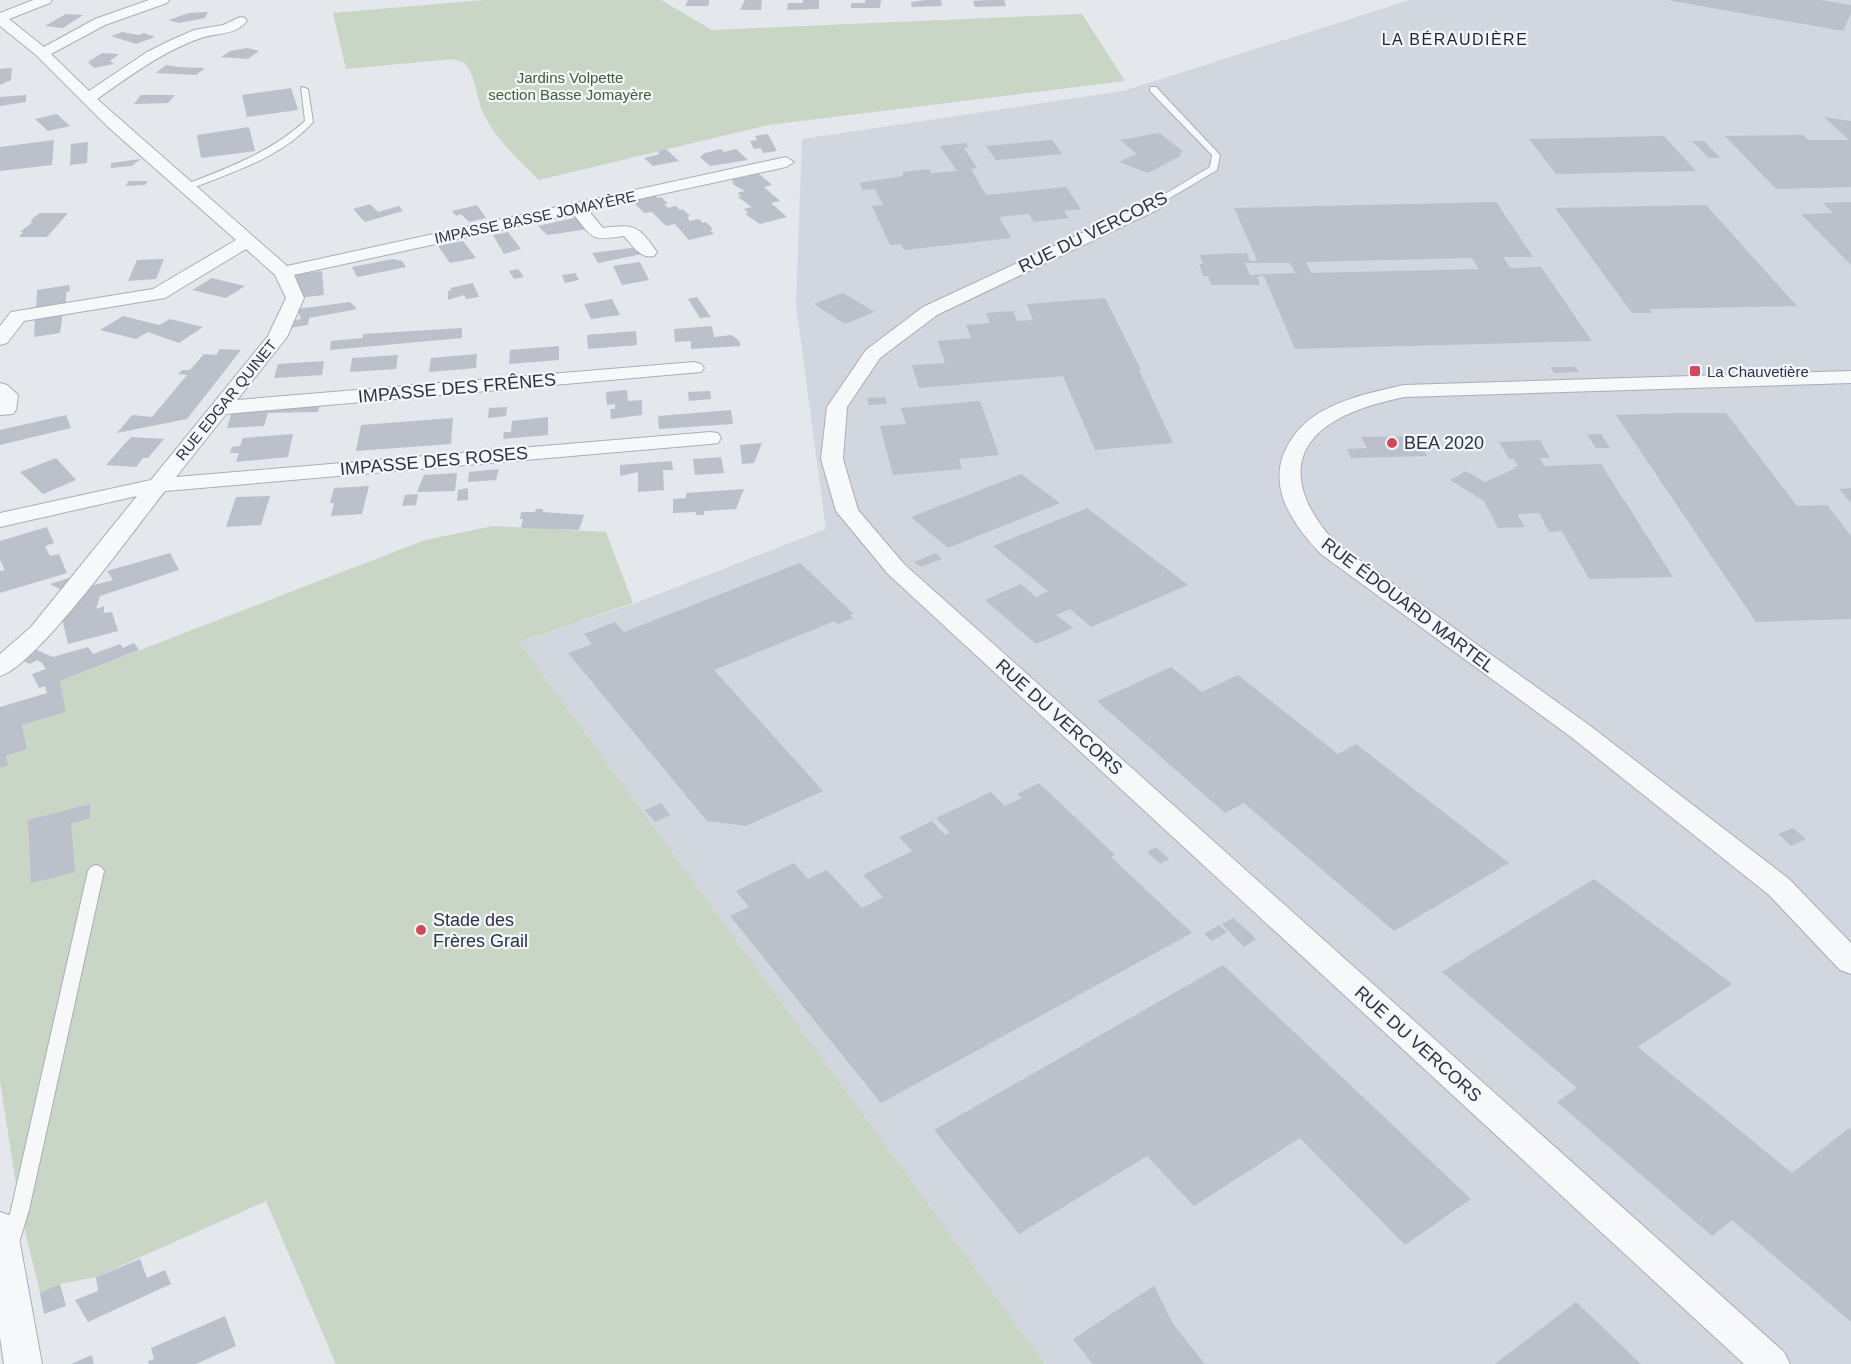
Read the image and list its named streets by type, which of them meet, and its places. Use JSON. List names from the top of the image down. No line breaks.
{"streets":{"street":["IMPASSE BASSE JOMAYÈRE","RUE DU VERCORS","IMPASSE DES FRÊNES","RUE EDGAR QUINET","IMPASSE DES ROSES","RUE ÉDOUARD MARTEL"]},"crossings":[["IMPASSE BASSE JOMAYÈRE","RUE EDGAR QUINET"],["IMPASSE DES FRÊNES","RUE EDGAR QUINET"],["RUE EDGAR QUINET","IMPASSE DES ROSES"]],"districts":["LA BÉRAUDIÈRE"],"parks":["Jardins Volpette section Basse Jomayère"],"places":{"transit":["La Chauvetière"],"other":["BEA 2020","Stade des Frères Grail"]}}
